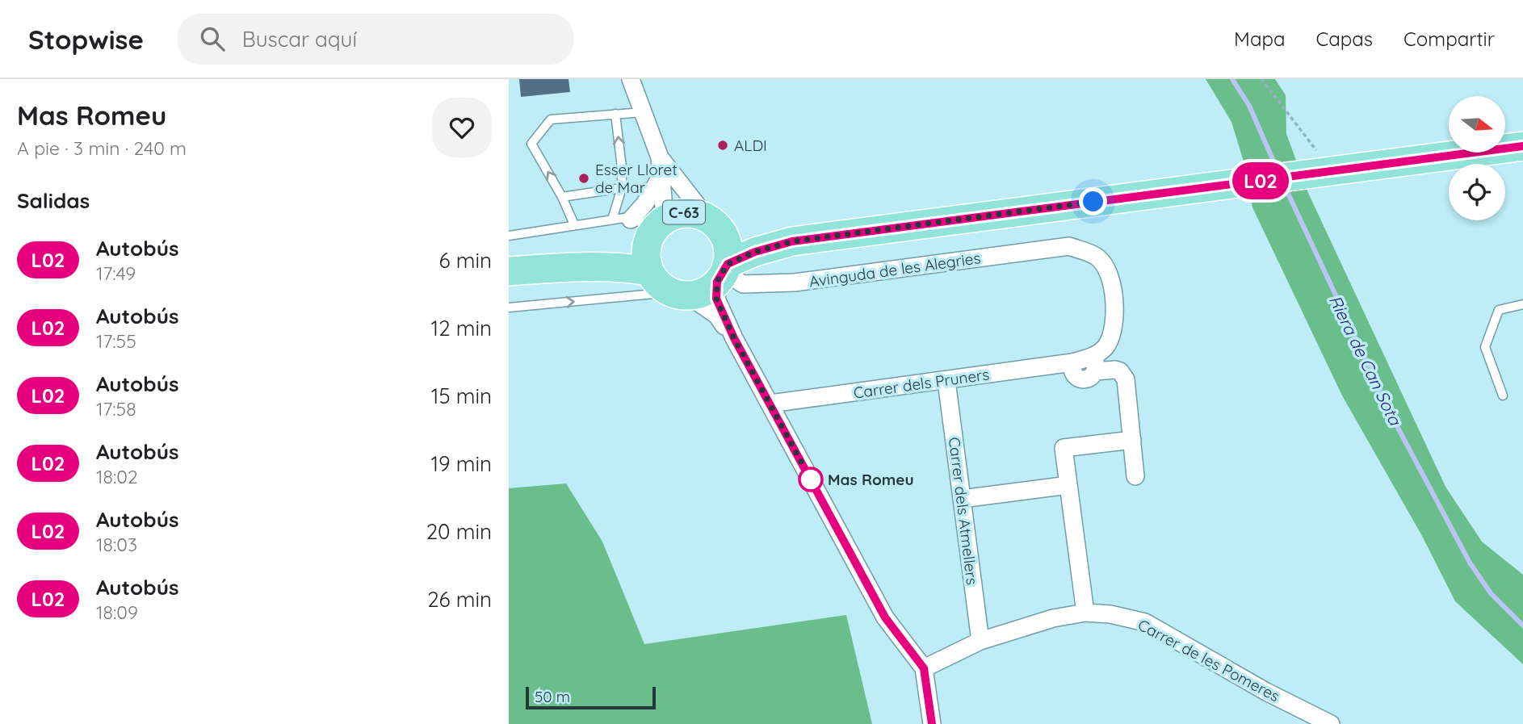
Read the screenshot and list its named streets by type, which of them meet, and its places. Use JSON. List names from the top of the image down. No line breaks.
{"streets":{"main road":["C-63"],"street":["Avinguda de les Alegries","Carrer dels Pruners","Carrer dels Atmellers","Carrer de les Pomeres"]},"crossings":[["C-63","Avinguda de les Alegries"],["Avinguda de les Alegries","Carrer dels Pruners"],["Carrer dels Pruners","Carrer dels Atmellers"],["Carrer dels Atmellers","Carrer de les Pomeres"]],"water":["Riera de Can Sota"],"places":["ALDI","Esser Lloret de Mar","Mas Romeu"],"lines":["bus line L02"],"scale_bar":"50 m","north":"right","page":{"header":"Stopwise","search":"Buscar aquí","nav":["Mapa","Capas","Compartir"],"heading":[["Mas Romeu","A pie · 3 min · 240 m"],"Salidas"],"on_map":"L02","list":[{"mark":"L02","name":"Autobús","note":"17:49","value":"6 min"},{"mark":"L02","name":"Autobús","note":"17:55","value":"12 min"},{"mark":"L02","name":"Autobús","note":"17:58","value":"15 min"},{"mark":"L02","name":"Autobús","note":"18:02","value":"19 min"},{"mark":"L02","name":"Autobús","note":"18:03","value":"20 min"},{"mark":"L02","name":"Autobús","note":"18:09","value":"26 min"}],"scale":"50 m"}}
